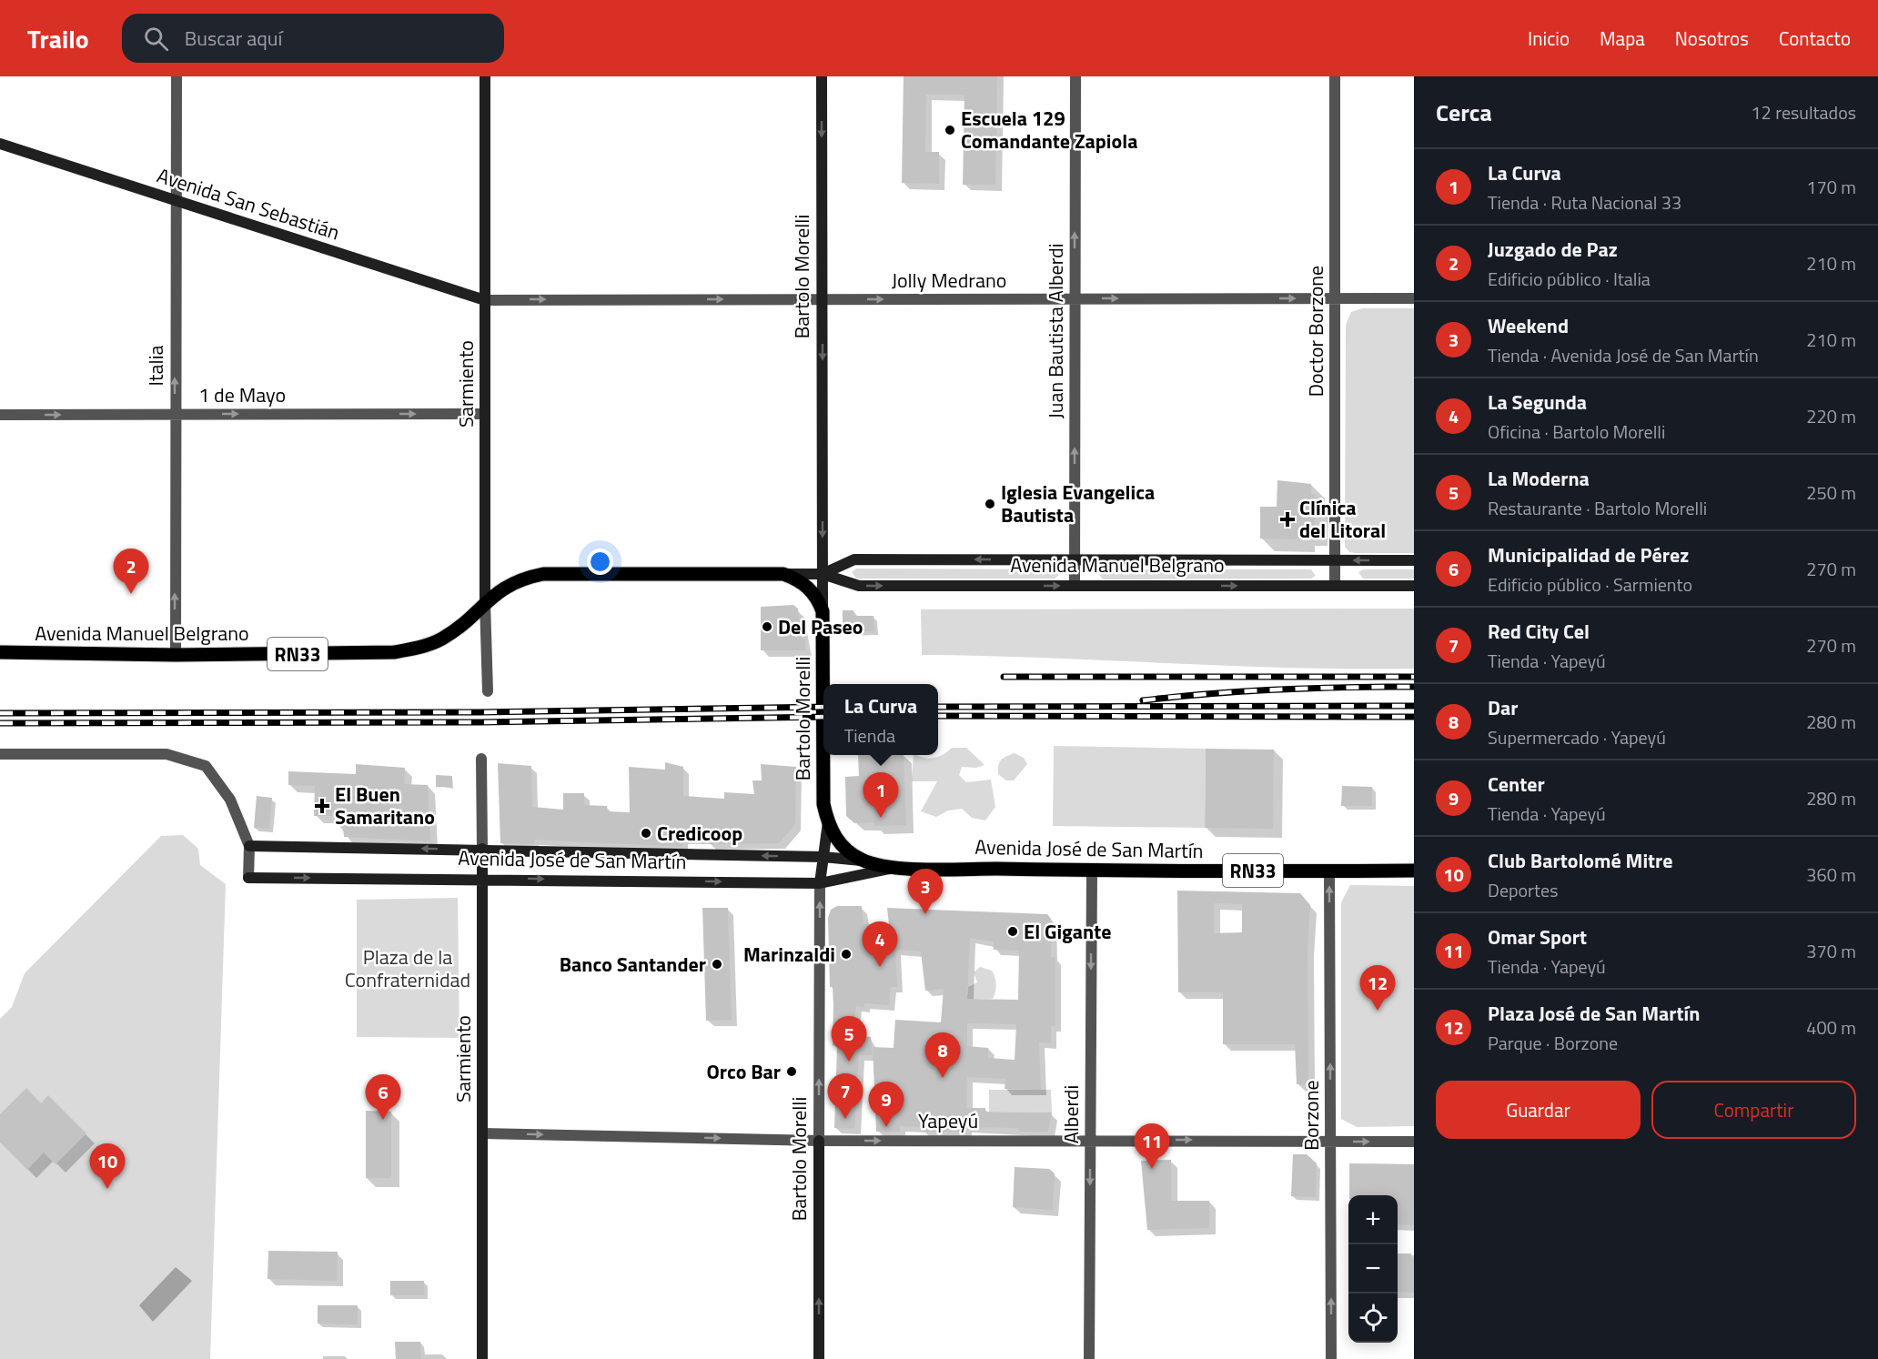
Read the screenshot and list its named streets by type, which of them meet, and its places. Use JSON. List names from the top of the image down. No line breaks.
{"streets":{"main road":["Bartolo Morelli","Avenida Manuel Belgrano","RN33","Avenida José de San Martín"],"street":["Avenida San Sebastián","Jolly Medrano","Juan Bautista Alberdi","Doctor Borzone","Italia","Sarmiento","1 de Mayo","Alberdi","Borzone","Yapeyú"]},"crossings":[["Avenida San Sebastián","Jolly Medrano"],["Avenida San Sebastián","Italia"],["Avenida San Sebastián","Sarmiento"],["Bartolo Morelli","Jolly Medrano"],["Bartolo Morelli","Avenida Manuel Belgrano"],["Bartolo Morelli","RN33"],["Bartolo Morelli","Avenida José de San Martín"],["Bartolo Morelli","Yapeyú"],["Jolly Medrano","Juan Bautista Alberdi"],["Jolly Medrano","Doctor Borzone"],["Jolly Medrano","Sarmiento"],["Juan Bautista Alberdi","Avenida Manuel Belgrano"],["Doctor Borzone","Avenida Manuel Belgrano"],["Italia","1 de Mayo"],["Italia","Avenida Manuel Belgrano"],["Sarmiento","1 de Mayo"],["Sarmiento","Avenida Manuel Belgrano"],["Sarmiento","Avenida José de San Martín"],["Sarmiento","Yapeyú"],["RN33","Avenida José de San Martín"],["Avenida José de San Martín","Alberdi"],["Avenida José de San Martín","Borzone"],["Alberdi","Yapeyú"],["Borzone","Yapeyú"]],"one_way":["Jolly Medrano","Juan Bautista Alberdi","Italia","1 de Mayo","Alberdi","Borzone","Yapeyú"],"parks":["Plaza de la Confraternidad"],"places":{"other":["Escuela 129 Comandante Zapiola","Iglesia Evangelica Bautista","Del Paseo","Credicoop","El Gigante","Marinzaldi","Banco Santander","Orco Bar"],"health":["Clínica del Litoral","El Buen Samaritano"]},"page":{"header":"Trailo","search":"Buscar aquí","nav":["Inicio","Mapa","Nosotros","Contacto"],"heading":["Cerca","12 resultados"],"list":[{"mark":"1","name":"La Curva","note":"Tienda · Ruta Nacional 33","value":"170 m"},{"mark":"2","name":"Juzgado de Paz","note":"Edificio público · Italia","value":"210 m"},{"mark":"3","name":"Weekend","note":"Tienda · Avenida José de San Martín","value":"210 m"},{"mark":"4","name":"La Segunda","note":"Oficina · Bartolo Morelli","value":"220 m"},{"mark":"5","name":"La Moderna","note":"Restaurante · Bartolo Morelli","value":"250 m"},{"mark":"6","name":"Municipalidad de Pérez","note":"Edificio público · Sarmiento","value":"270 m"},{"mark":"7","name":"Red City Cel","note":"Tienda · Yapeyú","value":"270 m"},{"mark":"8","name":"Dar","note":"Supermercado · Yapeyú","value":"280 m"},{"mark":"9","name":"Center","note":"Tienda · Yapeyú","value":"280 m"},{"mark":"10","name":"Club Bartolomé Mitre","note":"Deportes","value":"360 m"},{"mark":"11","name":"Omar Sport","note":"Tienda · Yapeyú","value":"370 m"},{"mark":"12","name":"Plaza José de San Martín","note":"Parque · Borzone","value":"400 m"}],"pins":["2","1","3","4","12","5","8","7","6","9","11","10"],"popup":["La Curva","Tienda"],"buttons":["Guardar","Compartir"],"map_buttons":["+","−"]}}
